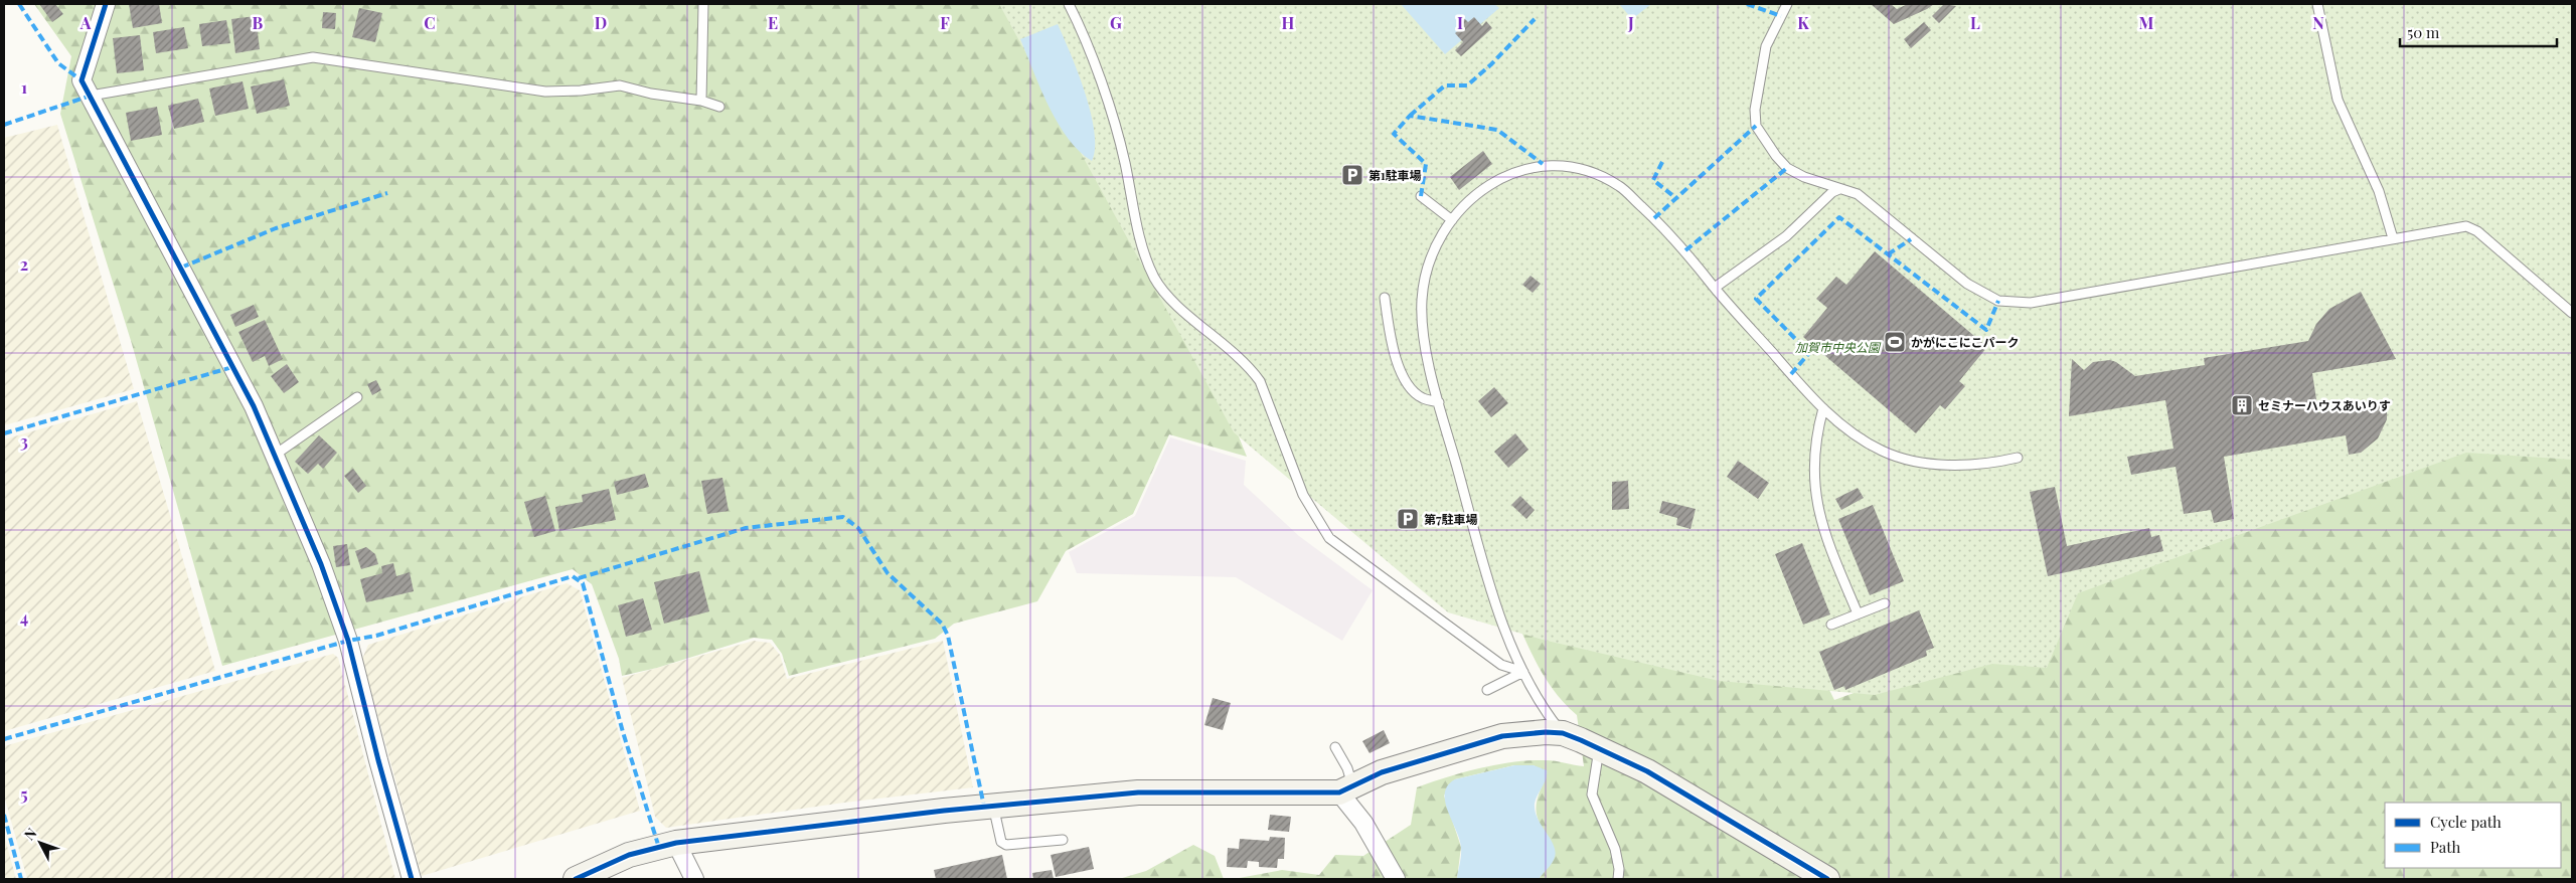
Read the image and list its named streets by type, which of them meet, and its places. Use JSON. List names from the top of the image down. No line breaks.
{"parks":["加賀市中央公園"],"places":{"parking":["第1駐車場","第7駐車場"],"sports":["かがにこにこパーク"],"building":["セミナーハウスあいりす"]},"legend":["Cycle path","Path"],"scale_bar":"50 m","north":"top left","grid":{"columns":["A","B","C","D","E","F","G","H","I","J","K","L","M","N"],"rows":["1","2","3","4","5"]}}
